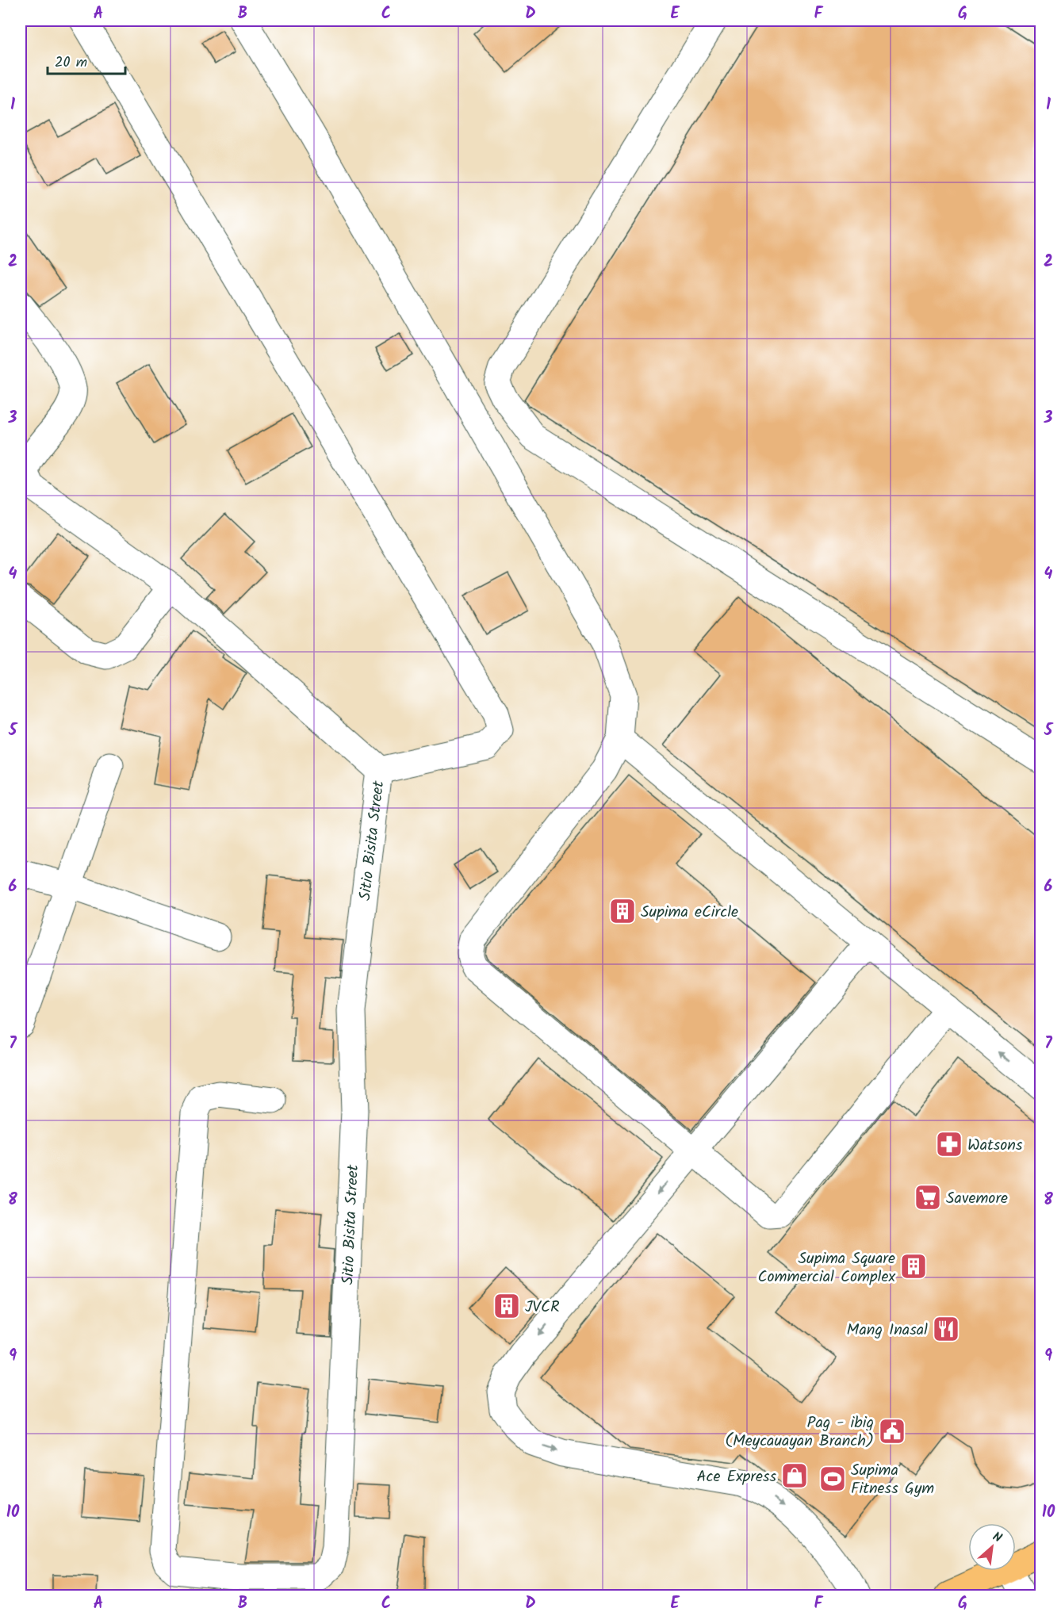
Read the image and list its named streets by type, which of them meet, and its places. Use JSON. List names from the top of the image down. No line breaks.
{"streets":{"street":["Sitio Bisita Street"]},"places":{"building":["Supima eCircle","Supima Square Commercial Complex","JVCR"],"pharmacy":["Watsons"],"supermarket":["Savemore"],"restaurant":["Mang Inasal"],"public building":["Pag - ibig (Meycauayan Branch)"],"shop":["Ace Express"],"sports":["Supima Fitness Gym"]},"scale_bar":"20 m","north":"top right","grid":{"columns":["A","B","C","D","E","F","G"],"rows":["1","2","3","4","5","6","7","8","9","10"]}}
